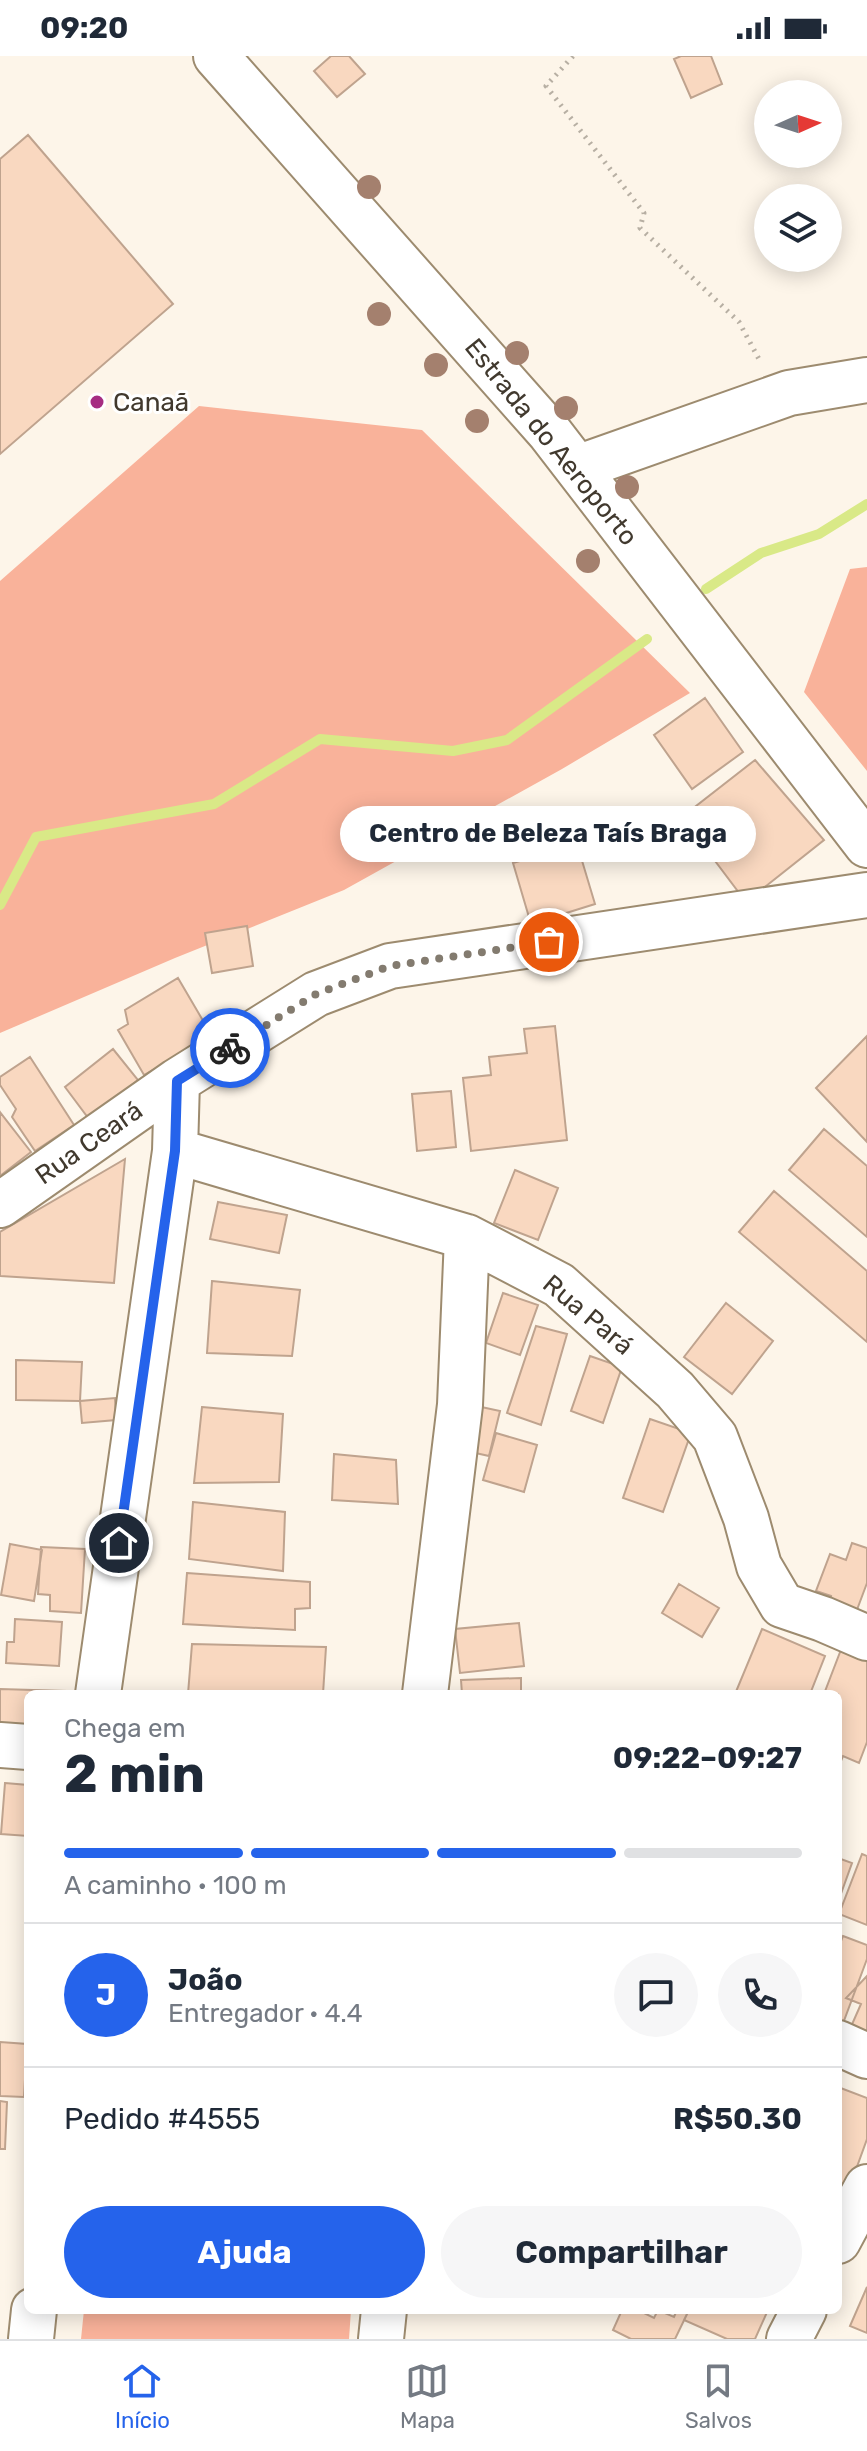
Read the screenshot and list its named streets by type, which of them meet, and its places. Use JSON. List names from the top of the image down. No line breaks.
{"streets":{"street":["Estrada do Aeroporto","Rua Ceará","Rua Pará"]},"places":["Canaã","Centro de Beleza Taís Braga"],"north":"right","page":{"status":"09:20","bubble":"Centro de Beleza Taís Braga","heading":["2 min","Chega em","09:22–09:27"],"panel":["João","Entregador · 4.4","Pedido #4555","R$50.30"],"bar":"A caminho · 100 m","round":"J","buttons":["Ajuda","Compartilhar"],"tabs":["Início","Mapa","Salvos"]}}
